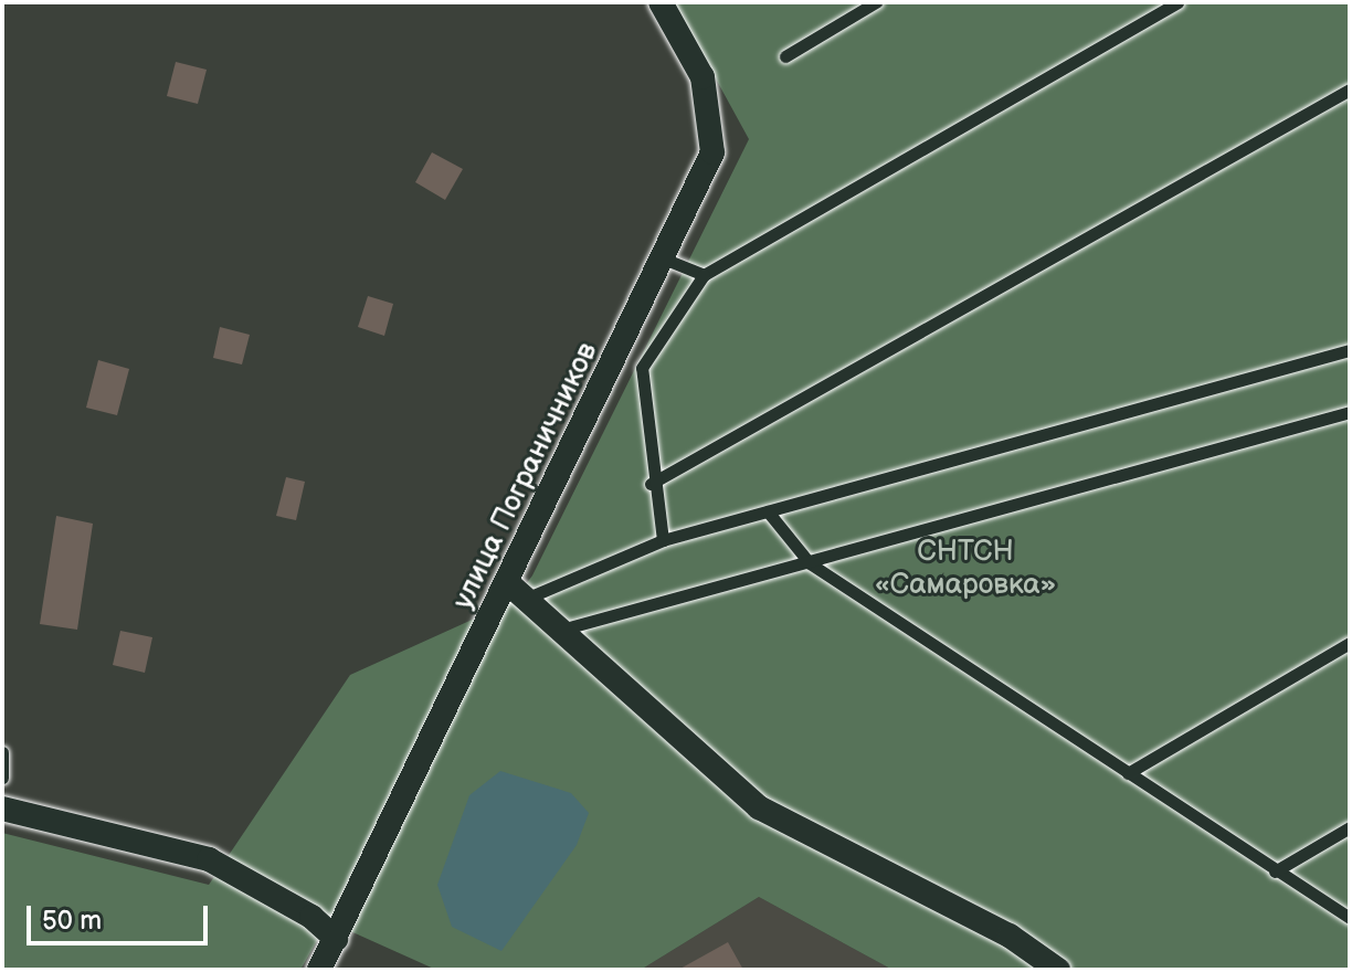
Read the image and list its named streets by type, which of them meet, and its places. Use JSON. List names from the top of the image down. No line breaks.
{"streets":{"street":["улица Пограничников"]},"parks":["СНТСН «Самаровка»"],"scale_bar":"50 m"}
